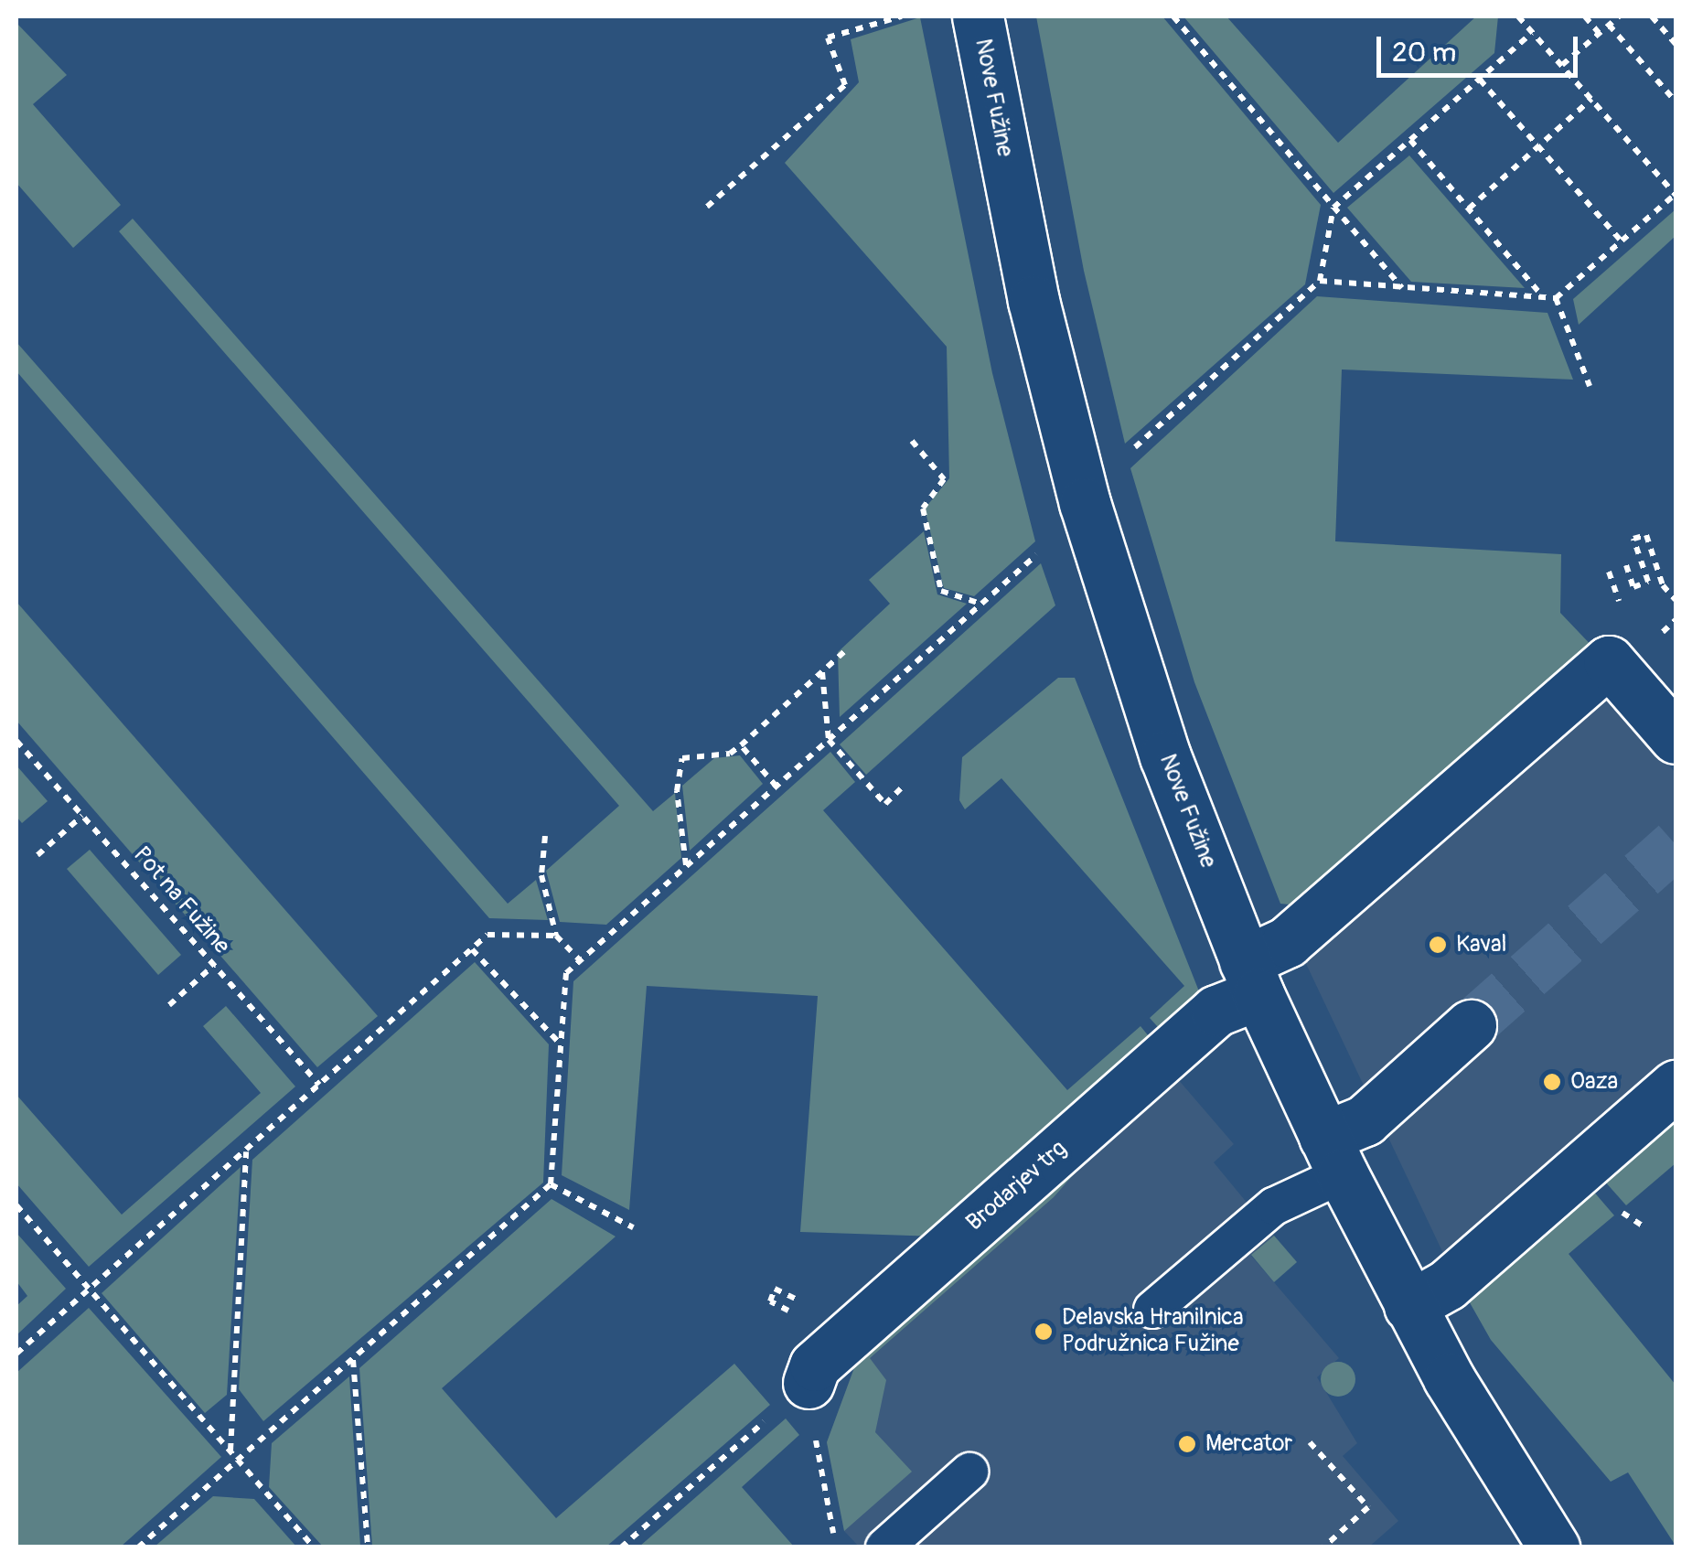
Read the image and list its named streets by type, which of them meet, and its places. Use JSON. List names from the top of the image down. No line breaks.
{"streets":{"street":["Nove Fužine","Brodarjev trg"],"path":["Pot na Fužine"]},"crossings":[["Nove Fužine","Brodarjev trg"]],"places":["Kaval","Oaza","Delavska Hranilnica Podružnica Fužine","Mercator"],"scale_bar":"20 m"}
